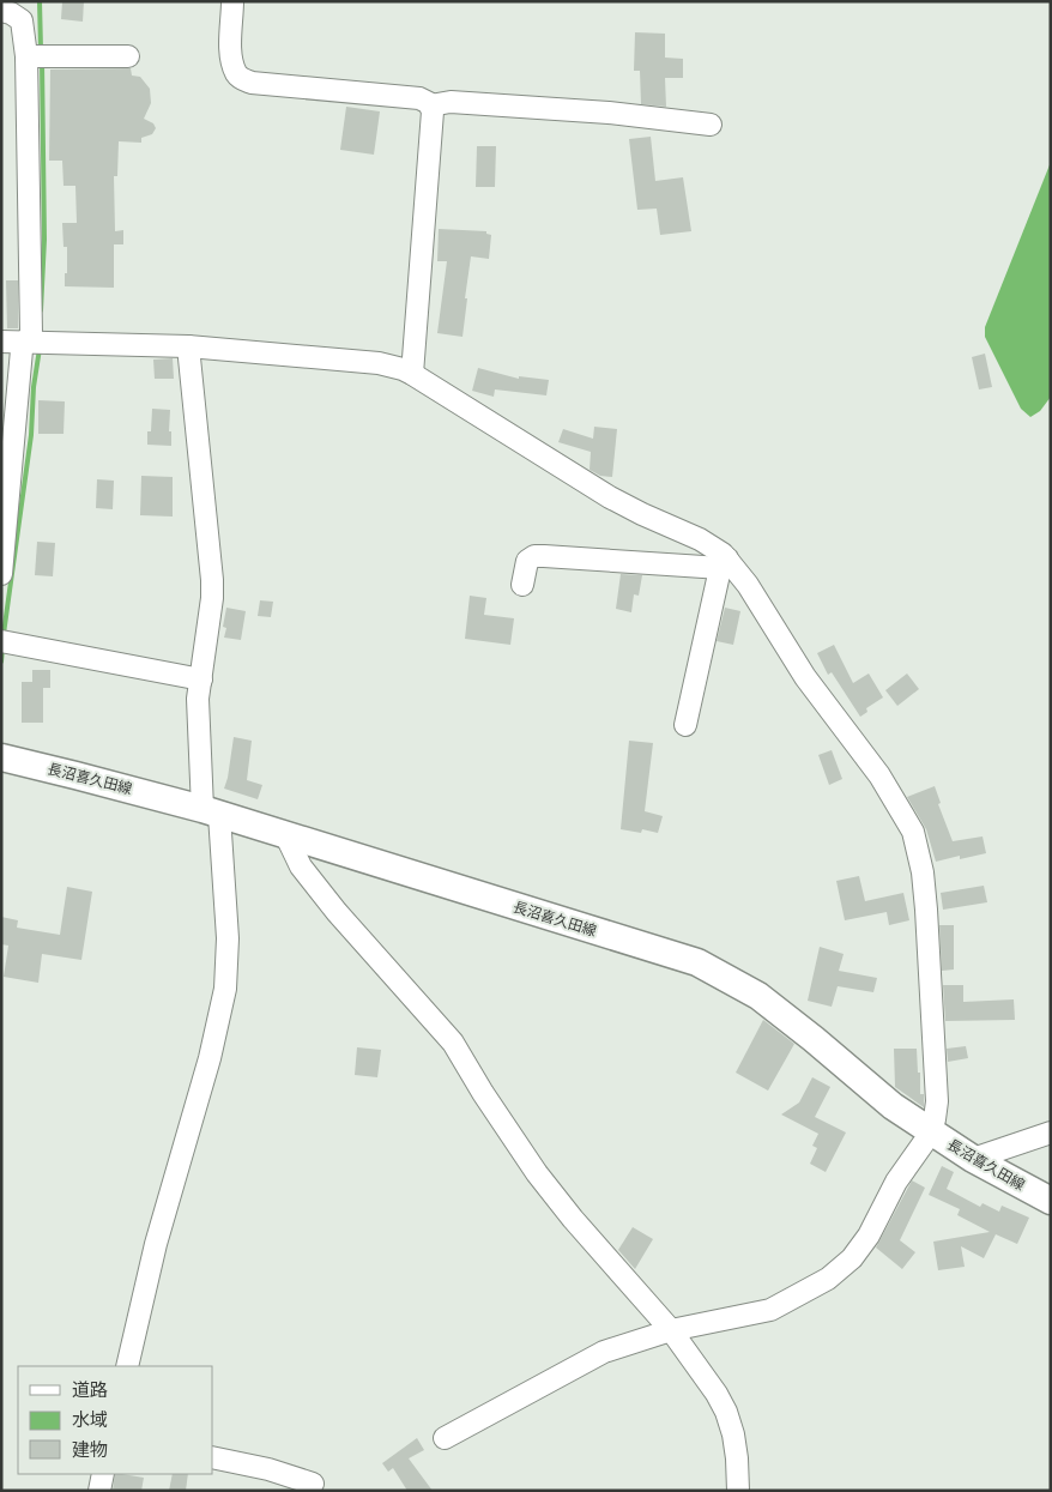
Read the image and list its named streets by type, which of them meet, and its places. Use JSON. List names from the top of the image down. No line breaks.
{"streets":{"main road":["長沼喜久田線"]},"legend":["道路","水域","建物"]}
